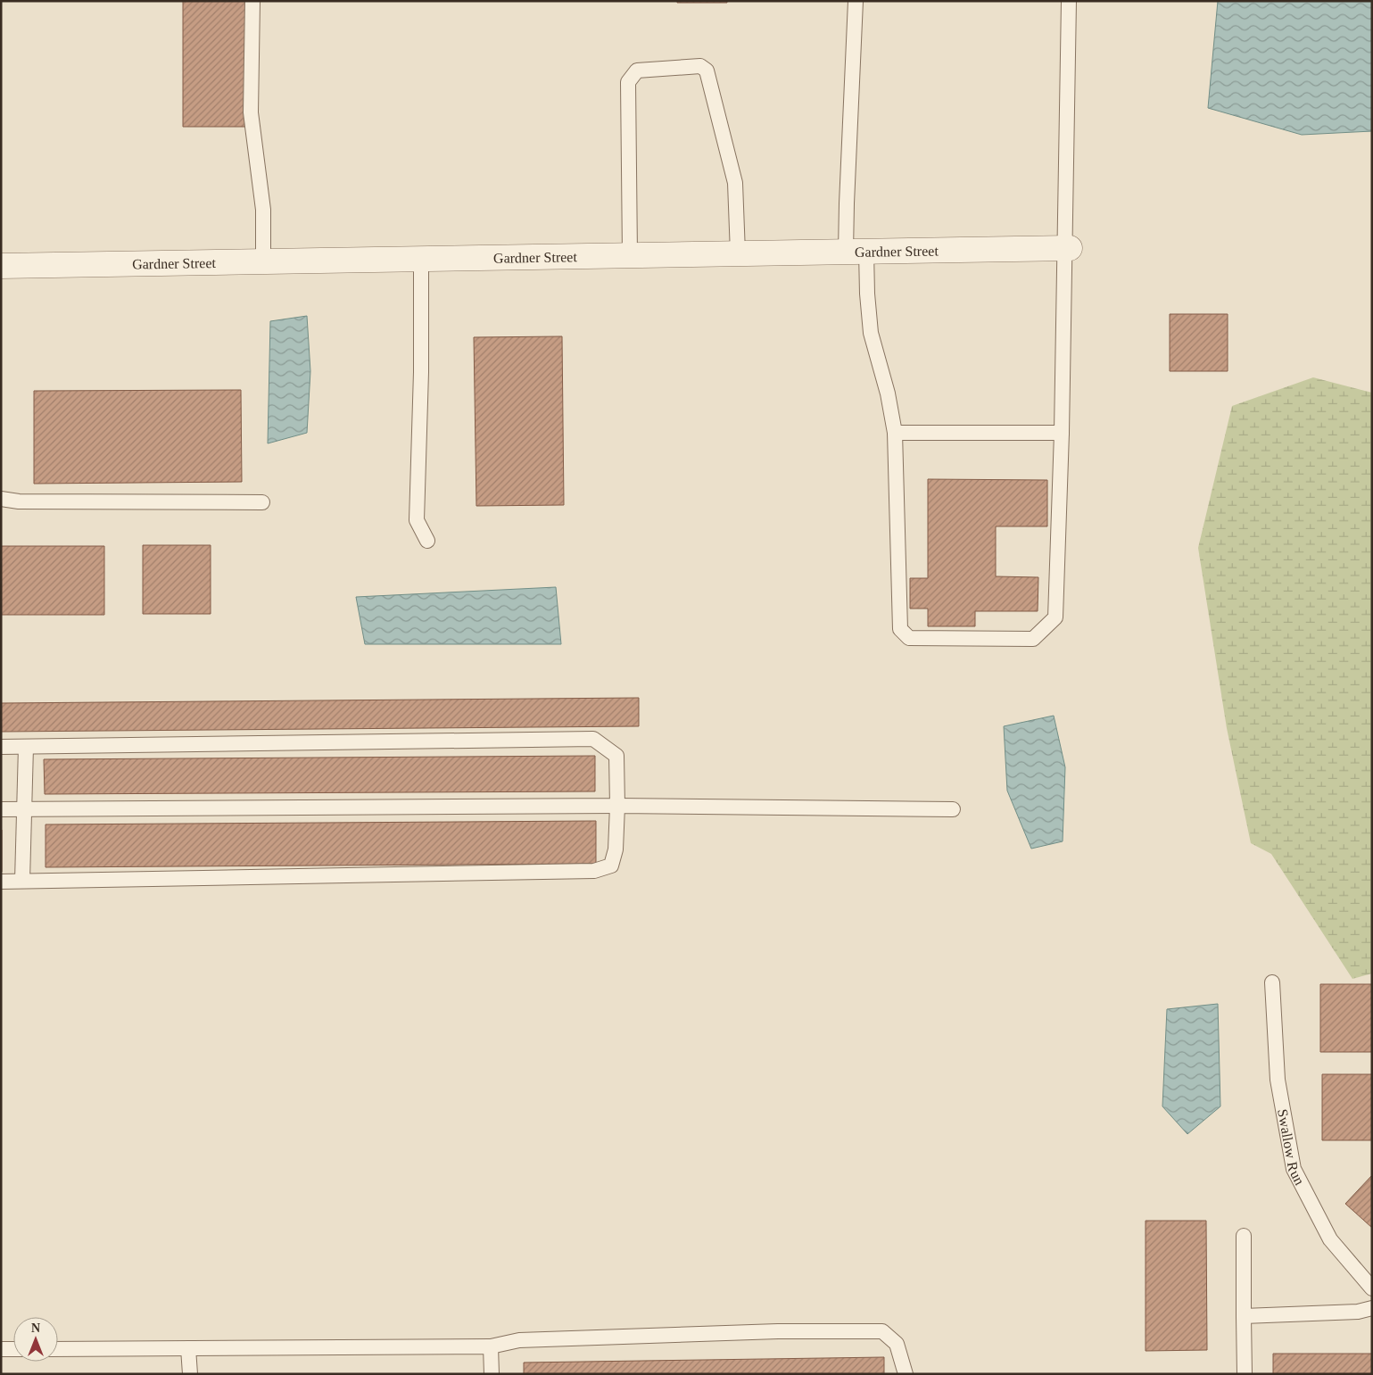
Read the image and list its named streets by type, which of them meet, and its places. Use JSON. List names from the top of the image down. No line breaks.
{"streets":{"street":["Gardner Street"],"lane":["Swallow Run"]},"north":"top"}
